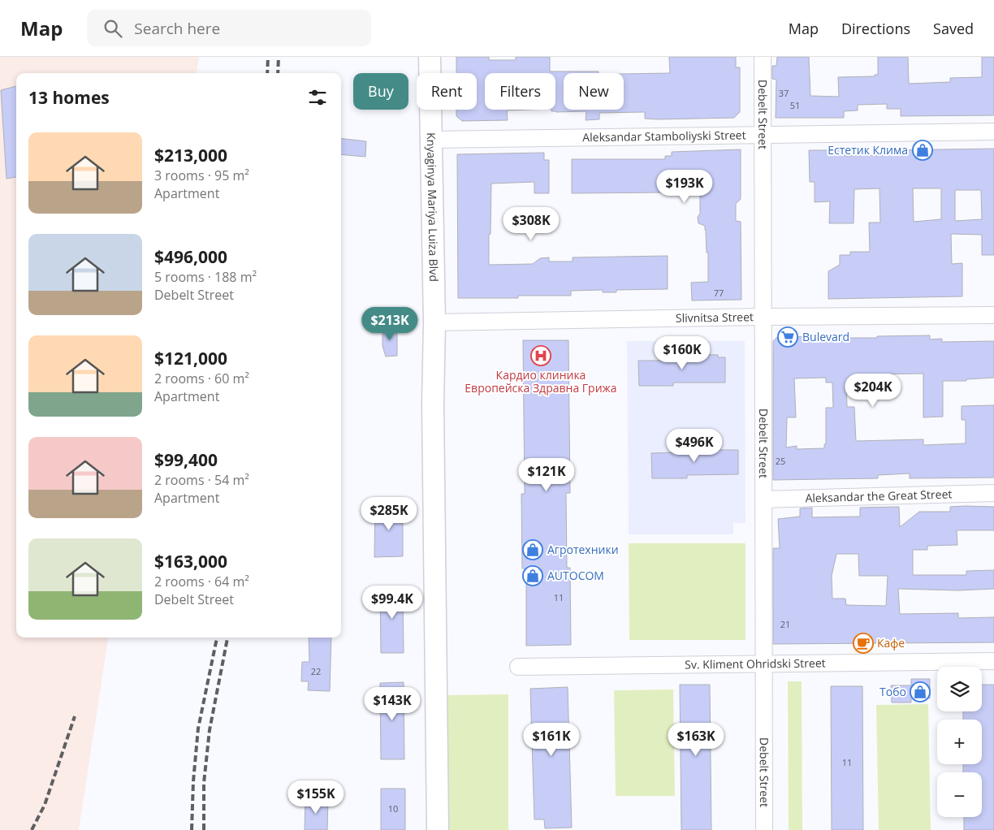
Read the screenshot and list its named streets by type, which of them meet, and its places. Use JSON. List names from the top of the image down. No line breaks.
{"streets":{"main road":["Knyaginya Mariya Luiza Blvd"],"street":["Debelt Street","Aleksandar Stamboliyski Street","Slivnitsa Street","Aleksandar the Great Street","Sv. Kliment Ohridski Street"]},"crossings":[["Debelt Street","Aleksandar Stamboliyski Street"],["Debelt Street","Slivnitsa Street"],["Debelt Street","Aleksandar the Great Street"],["Debelt Street","Sv. Kliment Ohridski Street"],["Aleksandar Stamboliyski Street","Knyaginya Mariya Luiza Blvd"],["Knyaginya Mariya Luiza Blvd","Slivnitsa Street"]],"places":{"shop":["Естетик Клима","Агротехники","AUTOCOM","Тобо"],"supermarket":["Bulevard"],"hospital":["Кардио клиника Европейска Здравна Грижа"],"cafe":["Кафе"]},"house_numbers":["37","51","77","25","11","21","22","11","10"],"page":{"header":"Map","search":"Search here","nav":["Map","Directions","Saved"],"chip":["Buy","Rent","Filters","New"],"heading":"13 homes","list":[{"name":"$213,000","note":"3 rooms · 95 m² · Apartment"},{"name":"$496,000","note":"5 rooms · 188 m² · Debelt Street"},{"name":"$121,000","note":"2 rooms · 60 m² · Apartment"},{"name":"$99,400","note":"2 rooms · 54 m² · Apartment"},{"name":"$163,000","note":"2 rooms · 64 m² · Debelt Street"}],"price":["$193K","$308K","$213K","$160K","$204K","$496K","$121K","$285K","$99.4K","$143K","$161K","$163K","$155K"],"map_buttons":["+","−"]}}
